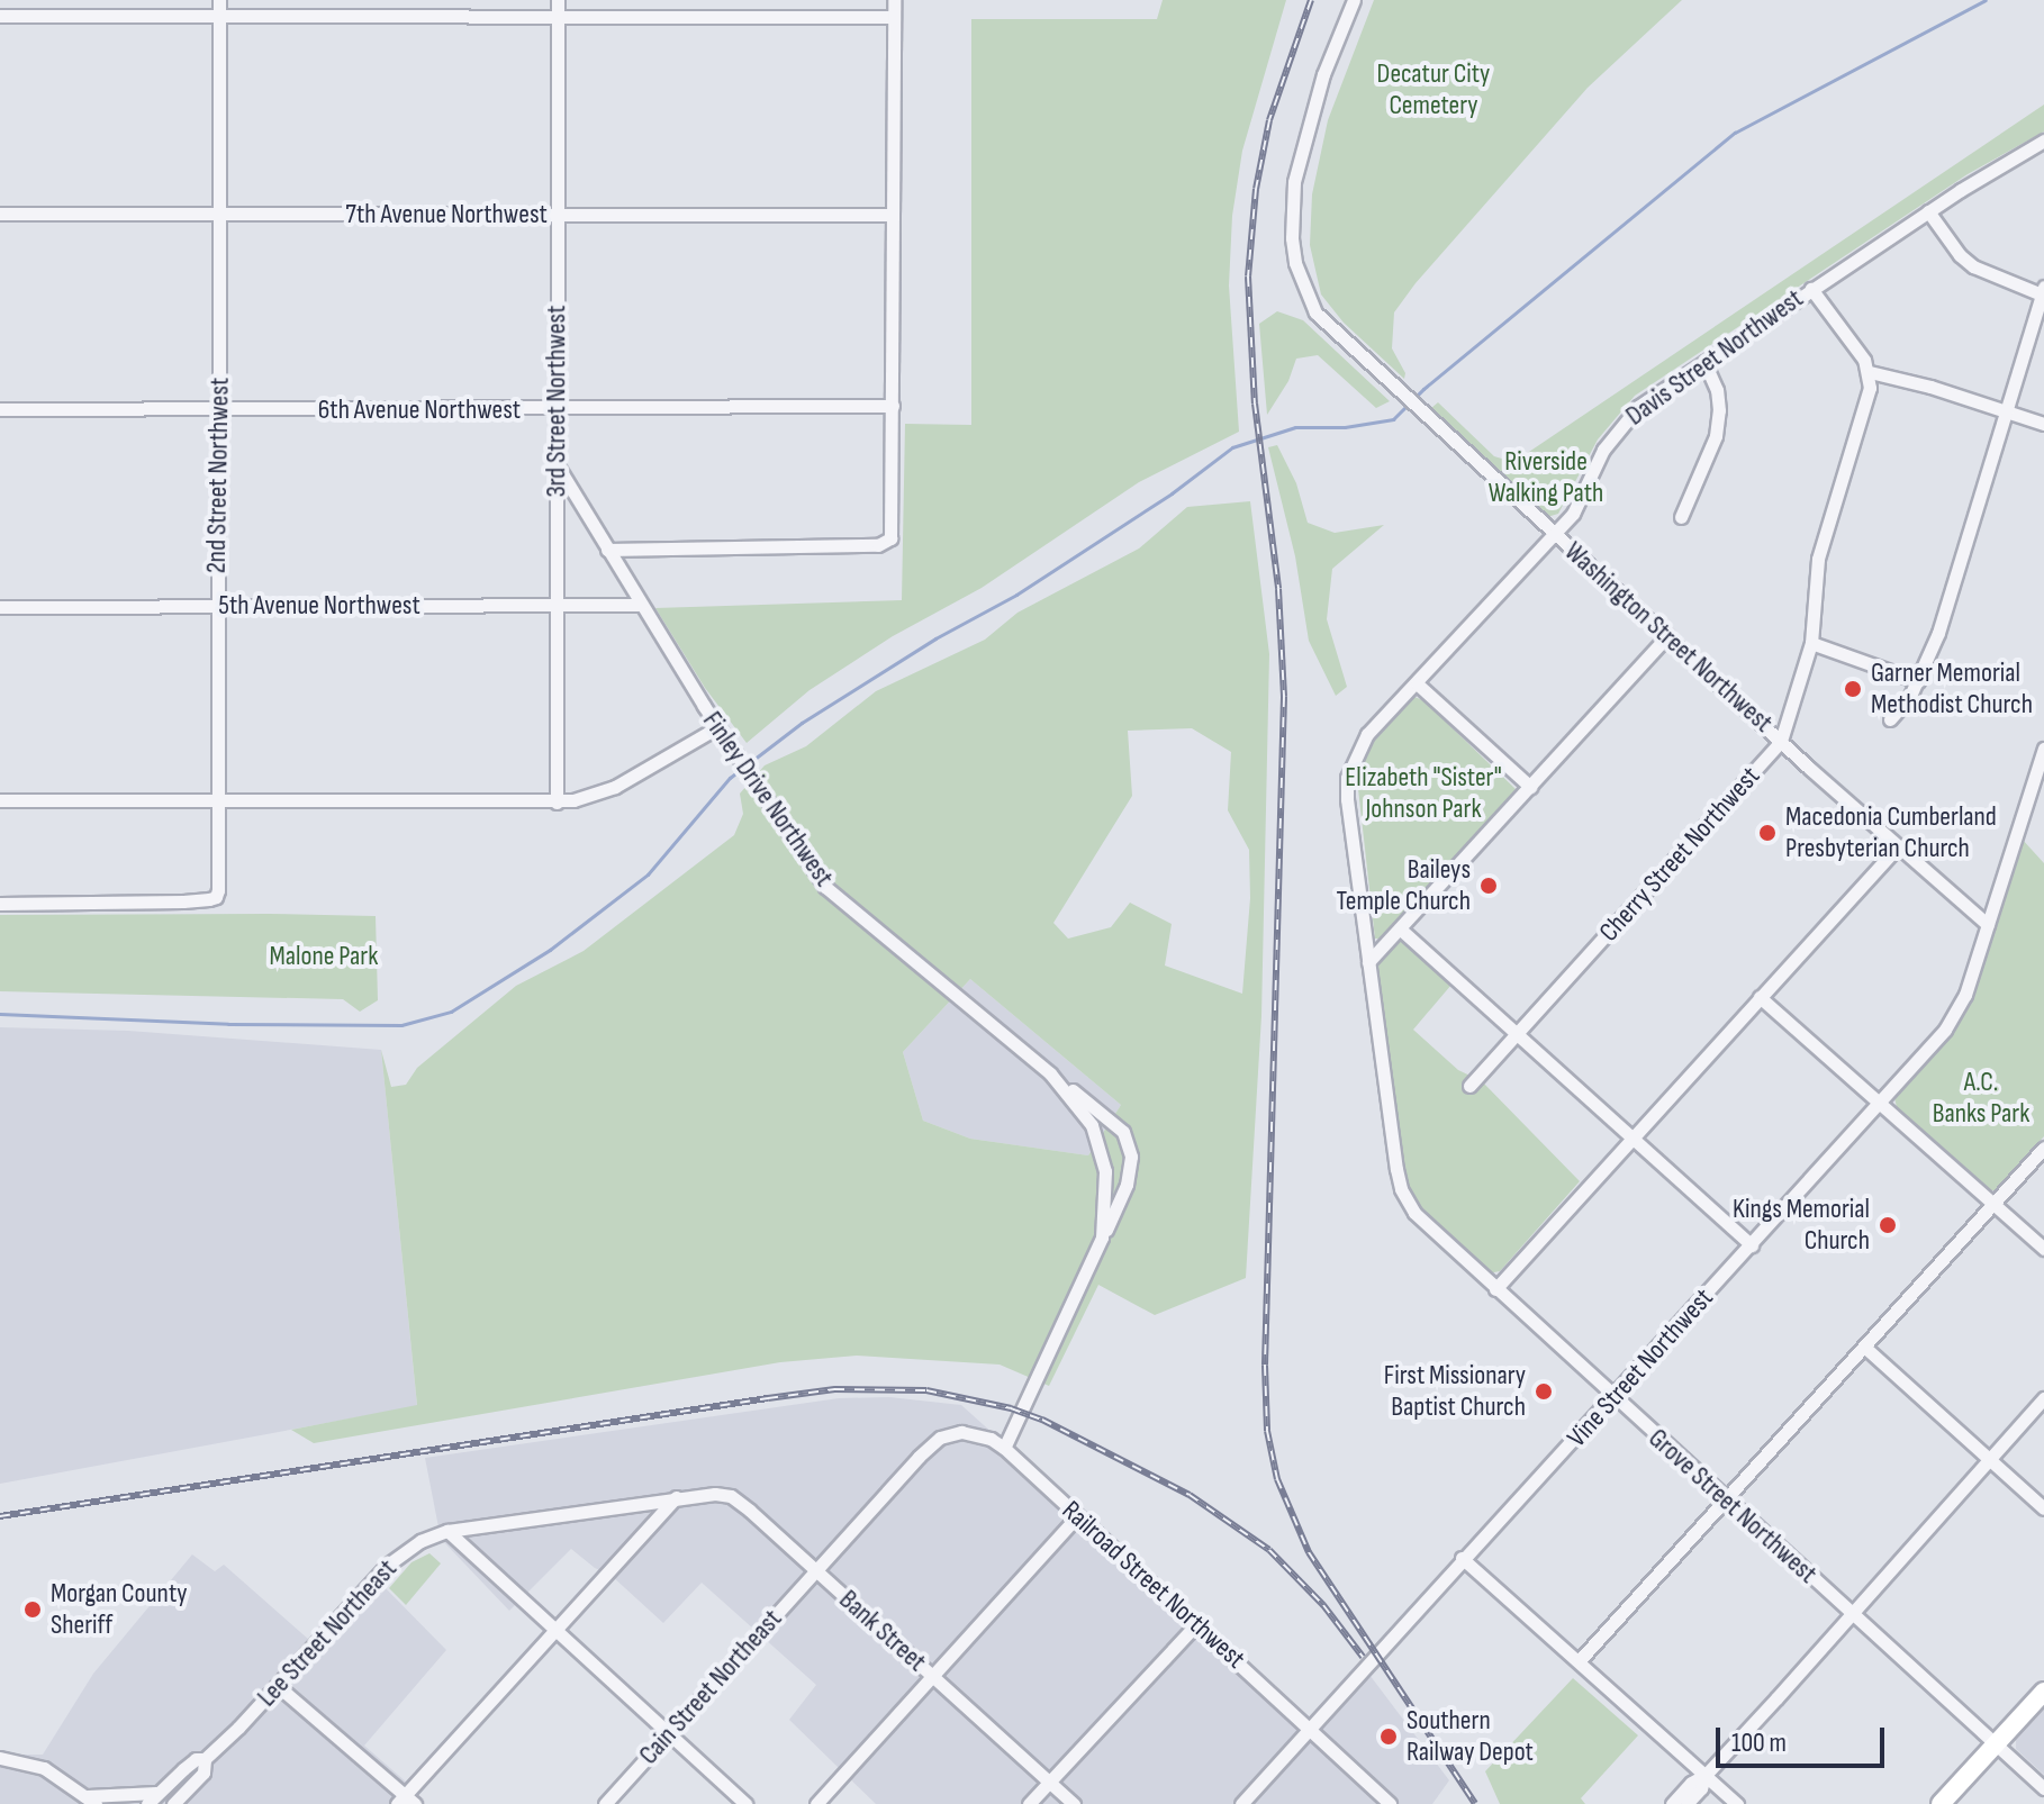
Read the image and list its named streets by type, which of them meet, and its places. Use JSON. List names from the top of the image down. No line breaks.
{"streets":{"street":["7th Avenue Northwest","Davis Street Northwest","3rd Street Northwest","6th Avenue Northwest","2nd Street Northwest","5th Avenue Northwest","Washington Street Northwest","Finley Drive Northwest","Cherry Street Northwest","Vine Street Northwest","Grove Street Northwest","Railroad Street Northwest","Bank Street","Lee Street Northeast","Cain Street Northeast"]},"crossings":[["7th Avenue Northwest","3rd Street Northwest"],["7th Avenue Northwest","2nd Street Northwest"],["Davis Street Northwest","Washington Street Northwest"],["Davis Street Northwest","Grove Street Northwest"],["3rd Street Northwest","6th Avenue Northwest"],["3rd Street Northwest","5th Avenue Northwest"],["3rd Street Northwest","Finley Drive Northwest"],["6th Avenue Northwest","2nd Street Northwest"],["2nd Street Northwest","5th Avenue Northwest"],["5th Avenue Northwest","Finley Drive Northwest"],["Washington Street Northwest","Cherry Street Northwest"],["Washington Street Northwest","Vine Street Northwest"],["Finley Drive Northwest","Railroad Street Northwest"],["Vine Street Northwest","Grove Street Northwest"],["Vine Street Northwest","Railroad Street Northwest"],["Railroad Street Northwest","Cain Street Northeast"],["Bank Street","Lee Street Northeast"],["Bank Street","Cain Street Northeast"]],"parks":["Decatur City Cemetery","Riverside Walking Path","Elizabeth \"Sister\" Johnson Park","Malone Park","A.C. Banks Park"],"places":["Garner Memorial Methodist Church","Macedonia Cumberland Presbyterian Church","Baileys Temple Church","Kings Memorial Church","First Missionary Baptist Church","Morgan County Sheriff","Southern Railway Depot"],"scale_bar":"100 m"}
